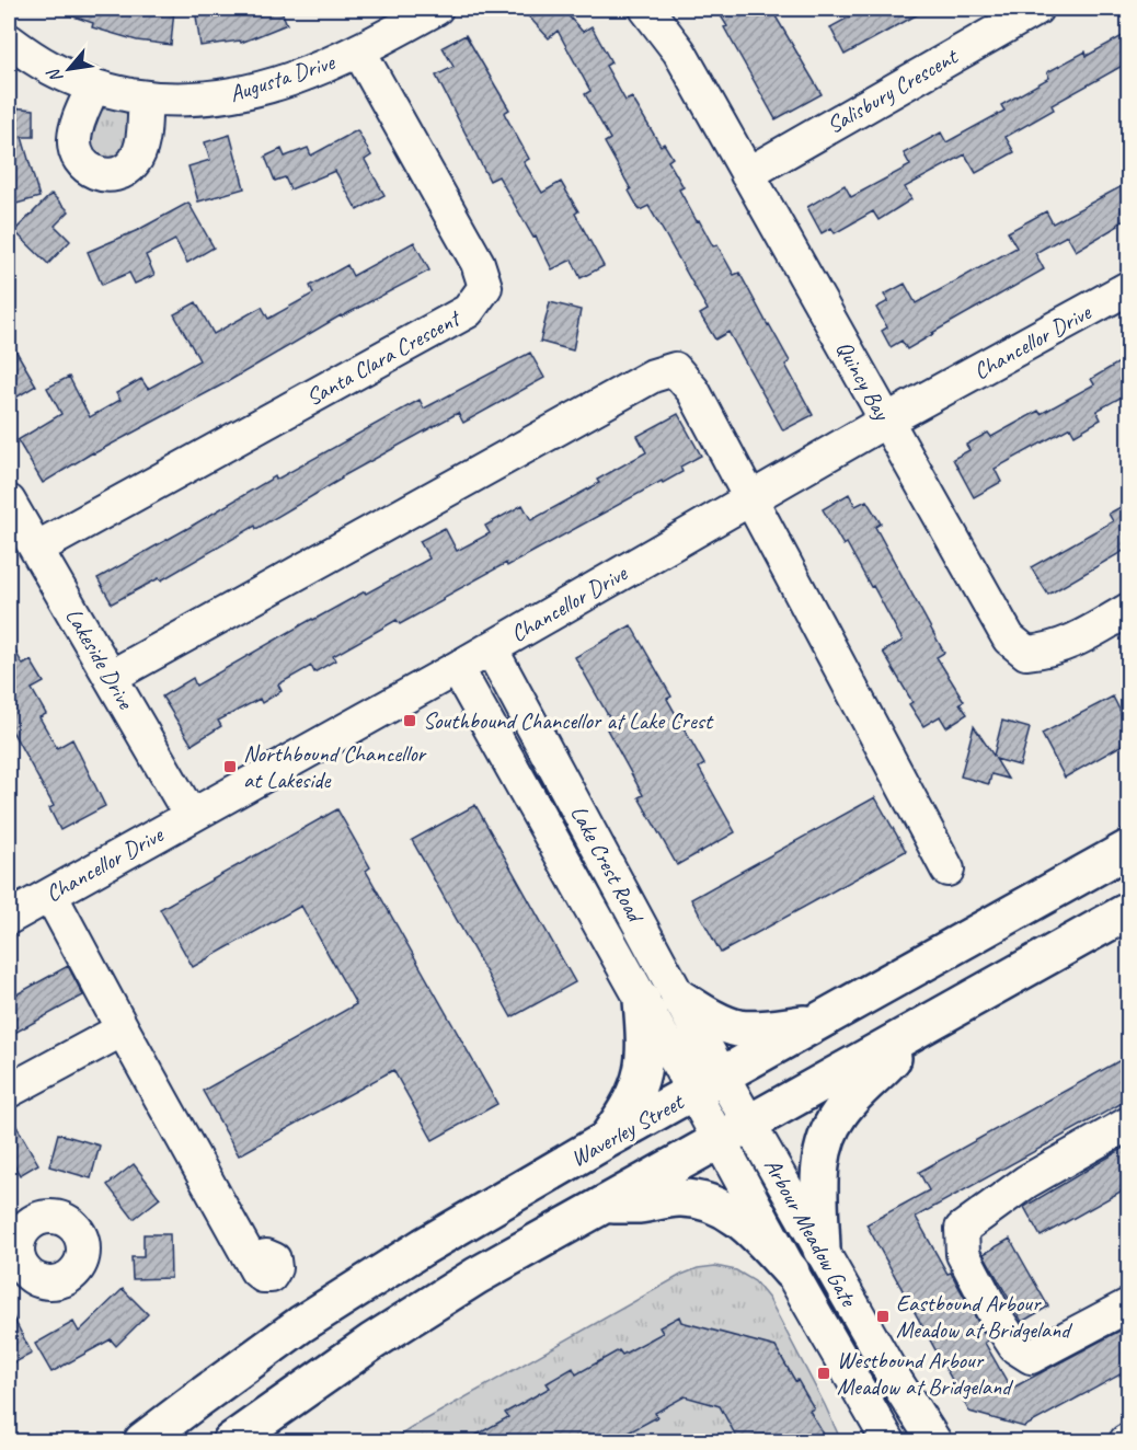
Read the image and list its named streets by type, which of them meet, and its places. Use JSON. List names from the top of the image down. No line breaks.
{"streets":{"main road":["Waverley Street"],"street":["Augusta Drive","Salisbury Crescent","Chancellor Drive","Santa Clara Crescent","Quincy Bay","Lakeside Drive","Lake Crest Road","Arbour Meadow Gate"]},"crossings":[["Augusta Drive","Santa Clara Crescent"],["Salisbury Crescent","Quincy Bay"],["Chancellor Drive","Quincy Bay"],["Chancellor Drive","Lakeside Drive"],["Chancellor Drive","Lake Crest Road"],["Santa Clara Crescent","Lakeside Drive"],["Lake Crest Road","Waverley Street"],["Lake Crest Road","Arbour Meadow Gate"],["Waverley Street","Arbour Meadow Gate"]],"places":{"transit":["Southbound Chancellor at Lake Crest","Northbound Chancellor at Lakeside","Eastbound Arbour Meadow at Bridgeland","Westbound Arbour Meadow at Bridgeland"]},"north":"bottom left"}
